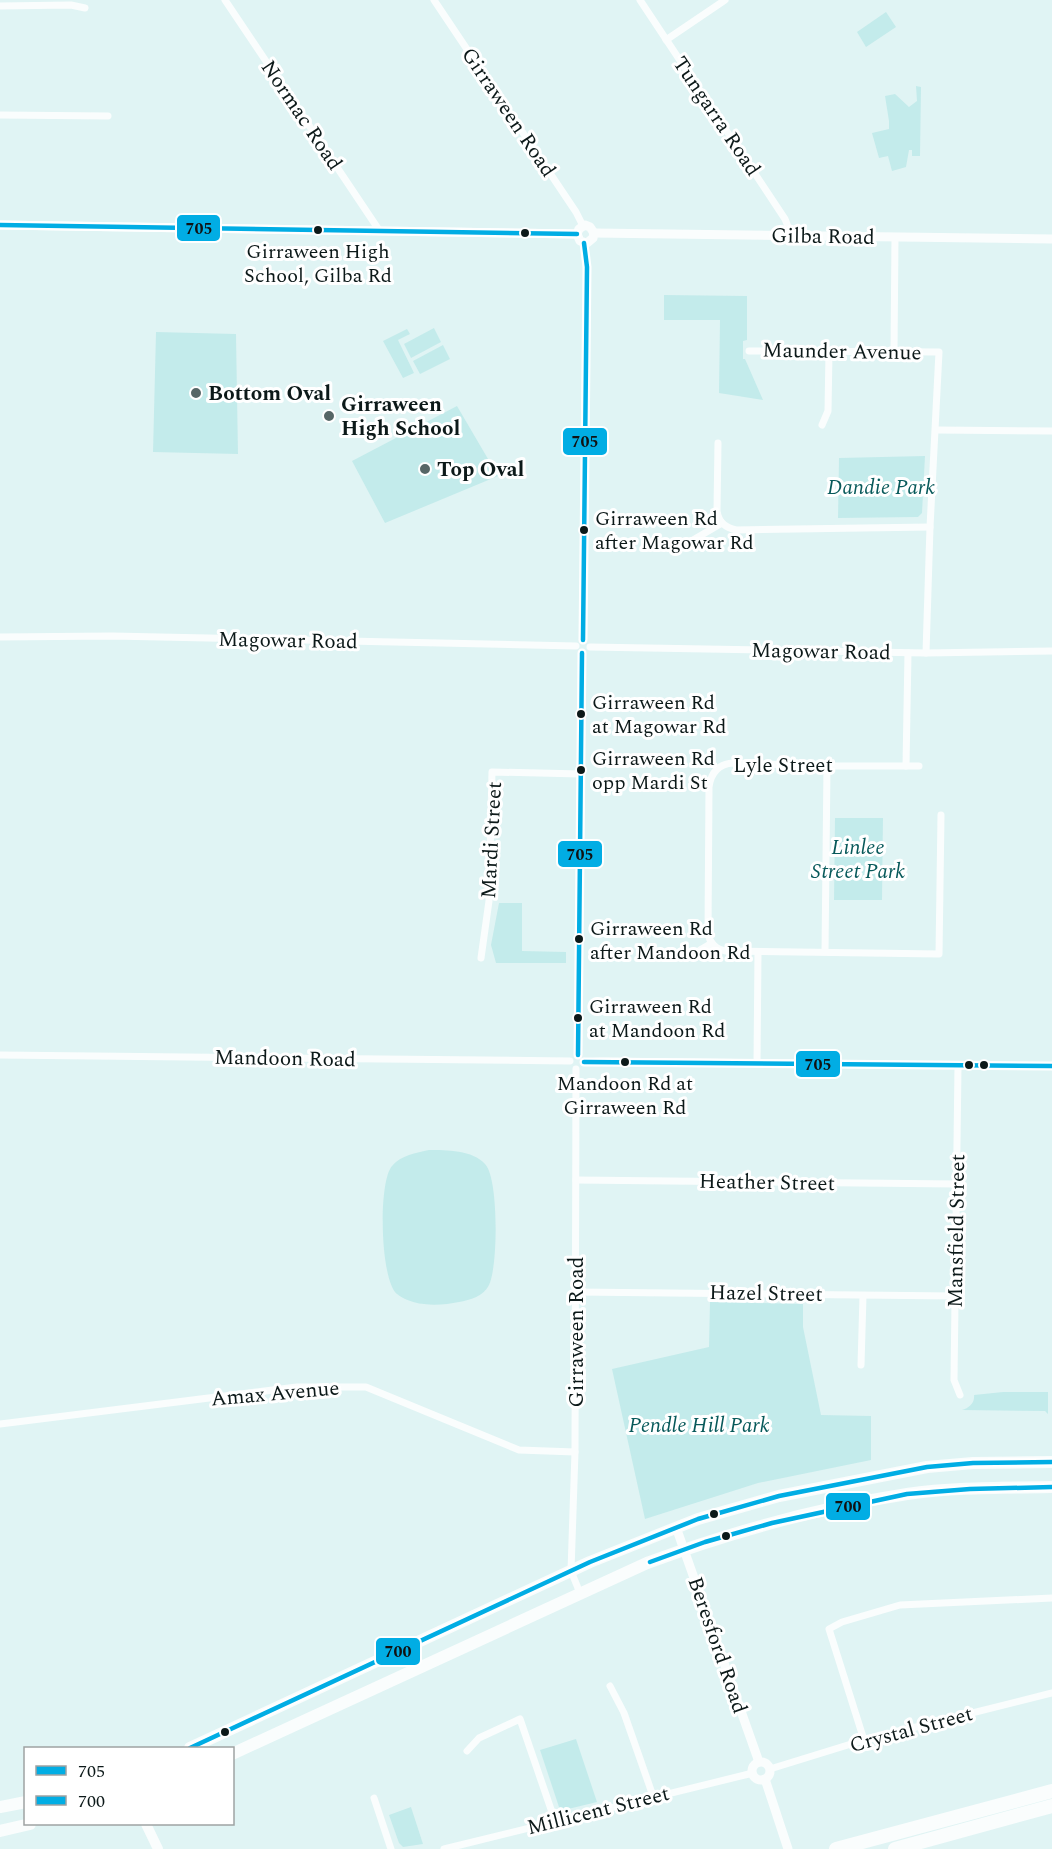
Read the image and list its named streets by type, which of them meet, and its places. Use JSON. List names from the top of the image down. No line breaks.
{"streets":{"street":["Girraween Road","Normac Road","Tungarra Road","Gilba Road","Maunder Avenue","Magowar Road","Lyle Street","Mardi Street","Mandoon Road","Heather Street","Mansfield Street","Hazel Street","Amax Avenue","Beresford Road","Crystal Street","Millicent Street"]},"crossings":[["Girraween Road","Gilba Road"],["Girraween Road","Mandoon Road"],["Girraween Road","Heather Street"],["Girraween Road","Hazel Street"],["Girraween Road","Amax Avenue"],["Tungarra Road","Gilba Road"],["Maunder Avenue","Magowar Road"],["Heather Street","Mansfield Street"],["Mansfield Street","Hazel Street"],["Beresford Road","Crystal Street"],["Beresford Road","Millicent Street"],["Crystal Street","Millicent Street"]],"parks":["Dandie Park","Linlee Street Park","Pendle Hill Park"],"places":["Girraween High School, Gilba Rd","Bottom Oval","Girraween High School","Top Oval","Girraween Rd after Magowar Rd","Girraween Rd at Magowar Rd","Girraween Rd opp Mardi St","Girraween Rd after Mandoon Rd","Girraween Rd at Mandoon Rd","Mandoon Rd at Girraween Rd"],"lines":["transit line 705","transit line 700"],"legend":["705","700"]}
